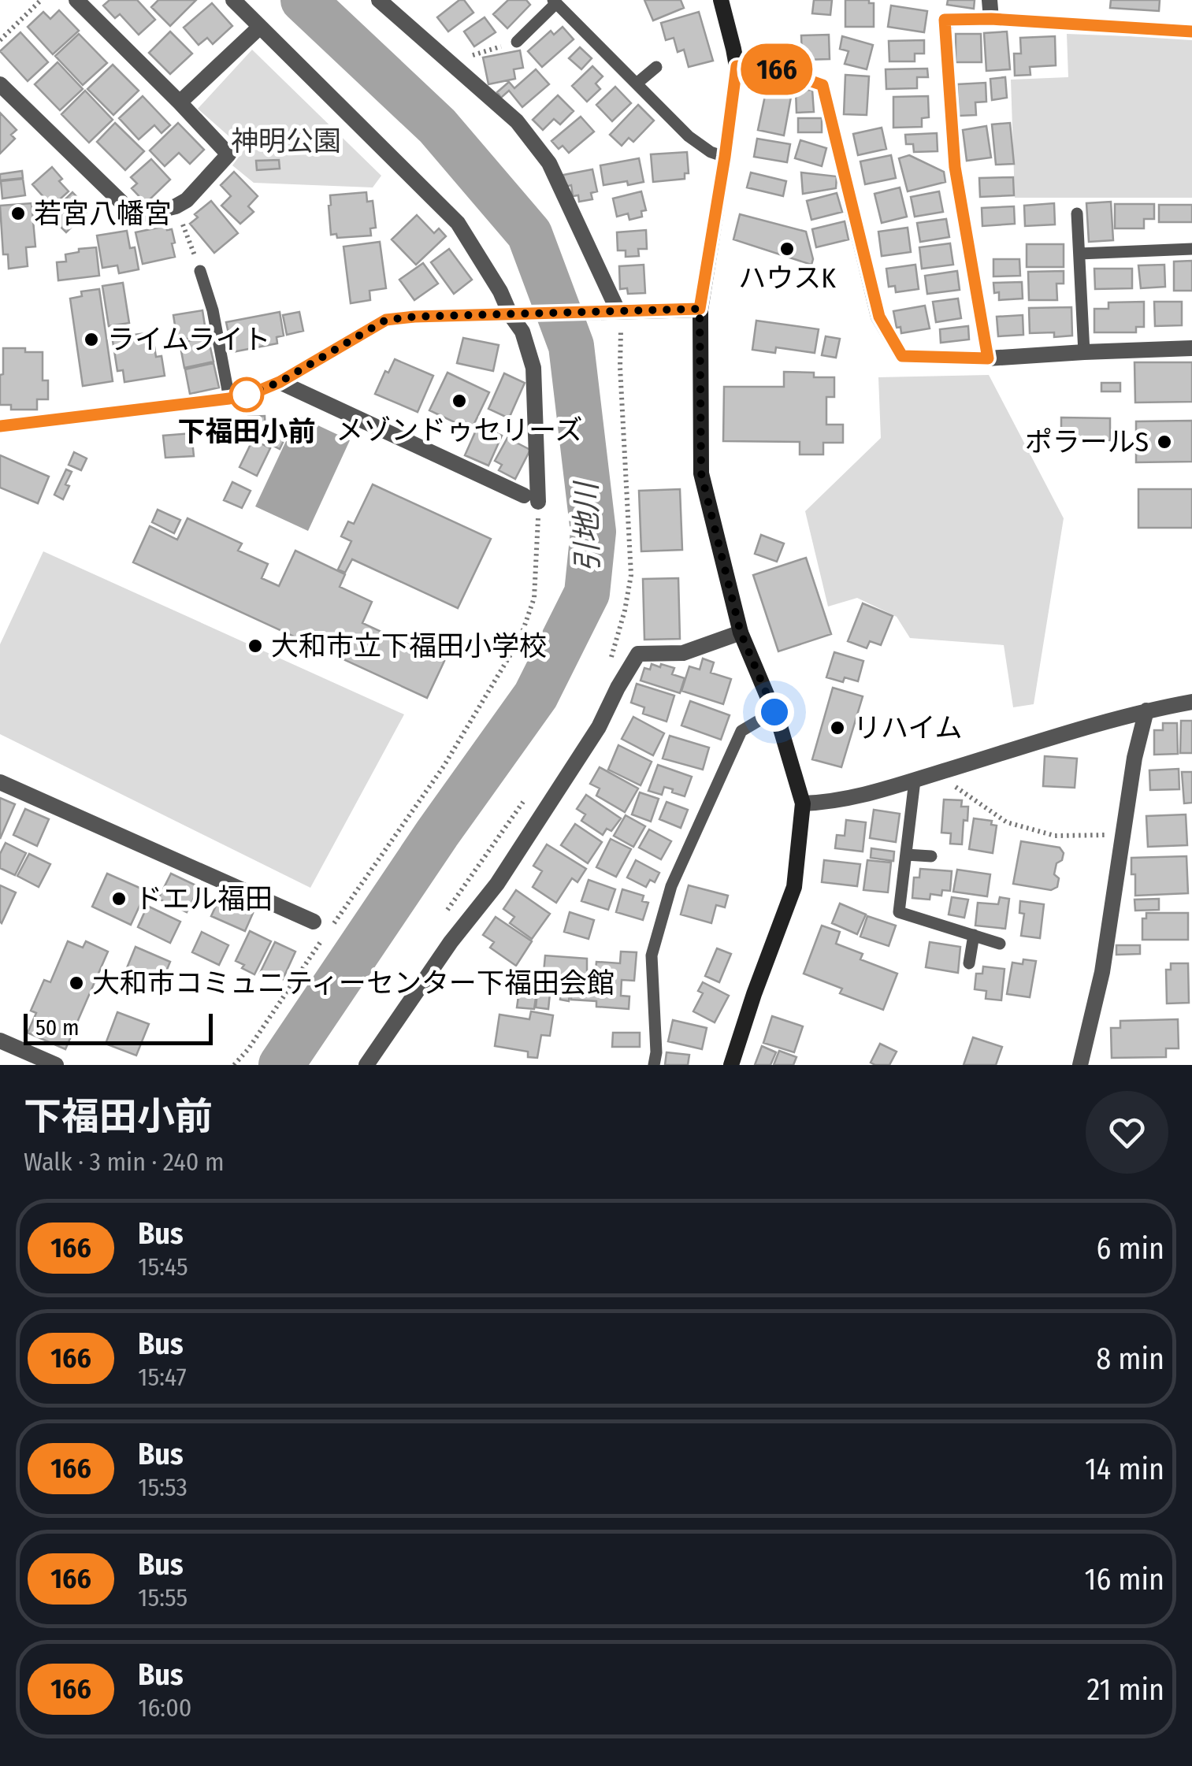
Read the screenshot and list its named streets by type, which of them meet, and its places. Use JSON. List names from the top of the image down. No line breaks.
{"water":["引地川"],"parks":["神明公園"],"places":["若宮八幡宮","ハウスK","ライムライト","下福田小前","メゾンドゥセリーズ","ポラールS","大和市立下福田小学校","リハイム","ドエル福田","大和市コミュニティーセンター下福田会館"],"lines":["bus line 166"],"scale_bar":"50 m","page":{"on_map":"166","scale":"50 m","heading":["下福田小前","Walk · 3 min · 240 m"],"list":[{"mark":"166","name":"Bus","note":"15:45","value":"6 min"},{"mark":"166","name":"Bus","note":"15:47","value":"8 min"},{"mark":"166","name":"Bus","note":"15:53","value":"14 min"},{"mark":"166","name":"Bus","note":"15:55","value":"16 min"},{"mark":"166","name":"Bus","note":"16:00","value":"21 min"}]}}
